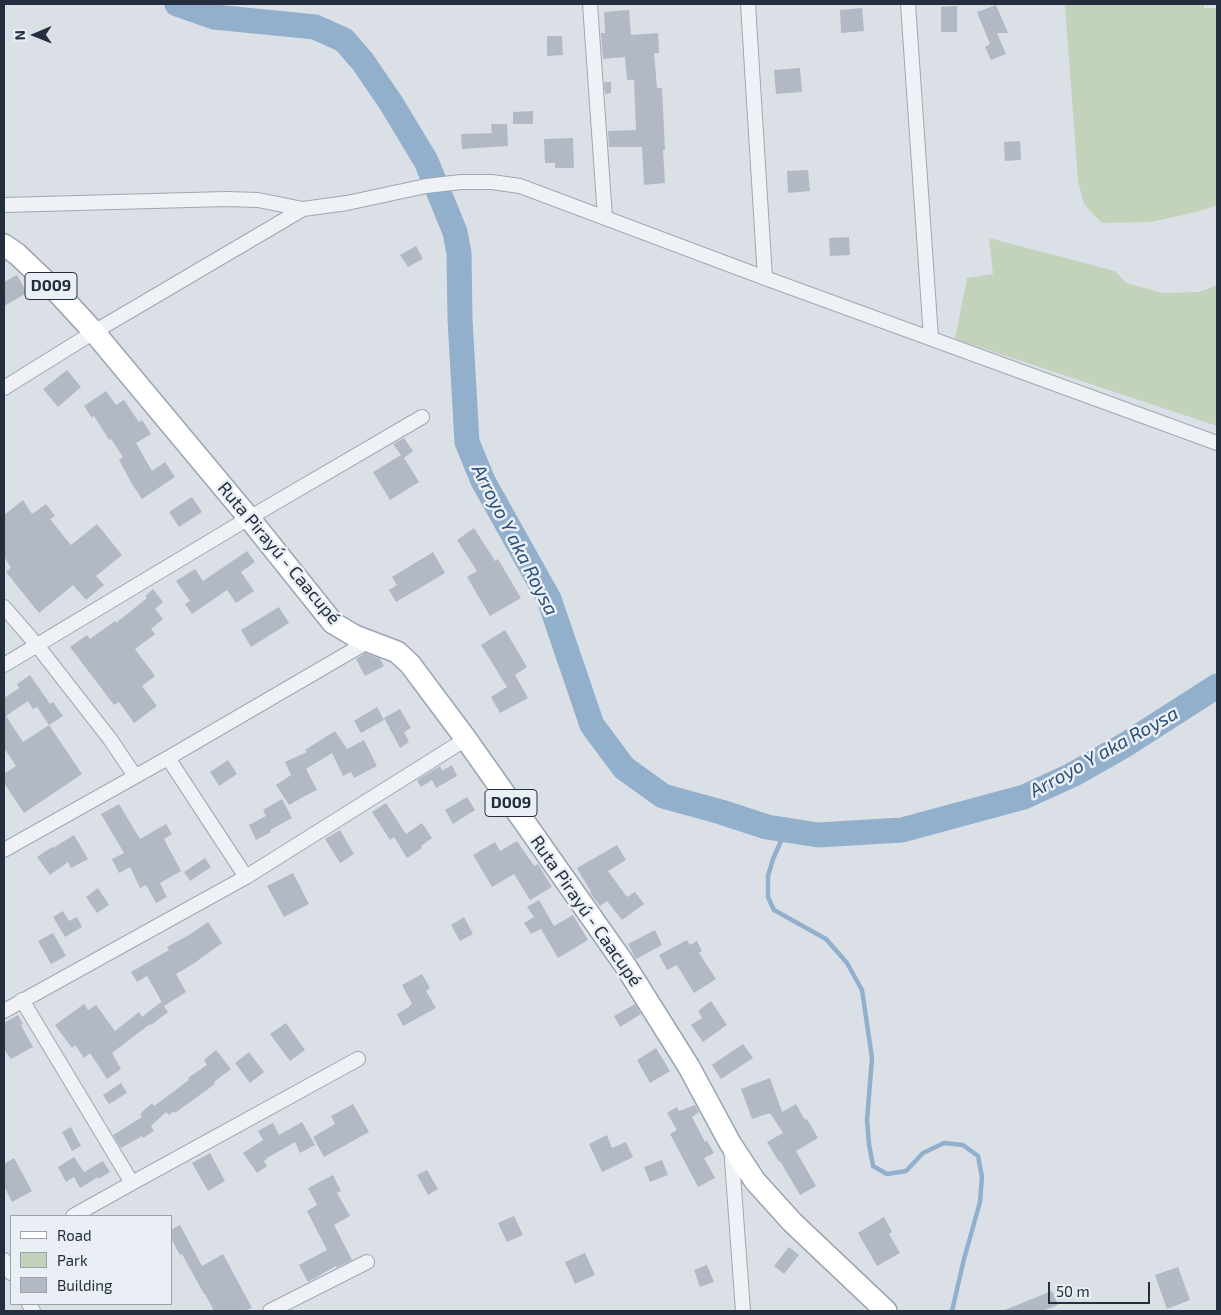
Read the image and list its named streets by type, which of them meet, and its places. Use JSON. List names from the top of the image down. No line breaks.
{"streets":{"main road":["D009","Ruta Pirayú - Caacupé"]},"water":["Arroyo Y aka Roysa"],"legend":["Road","Park","Building"],"scale_bar":"50 m","north":"left"}
